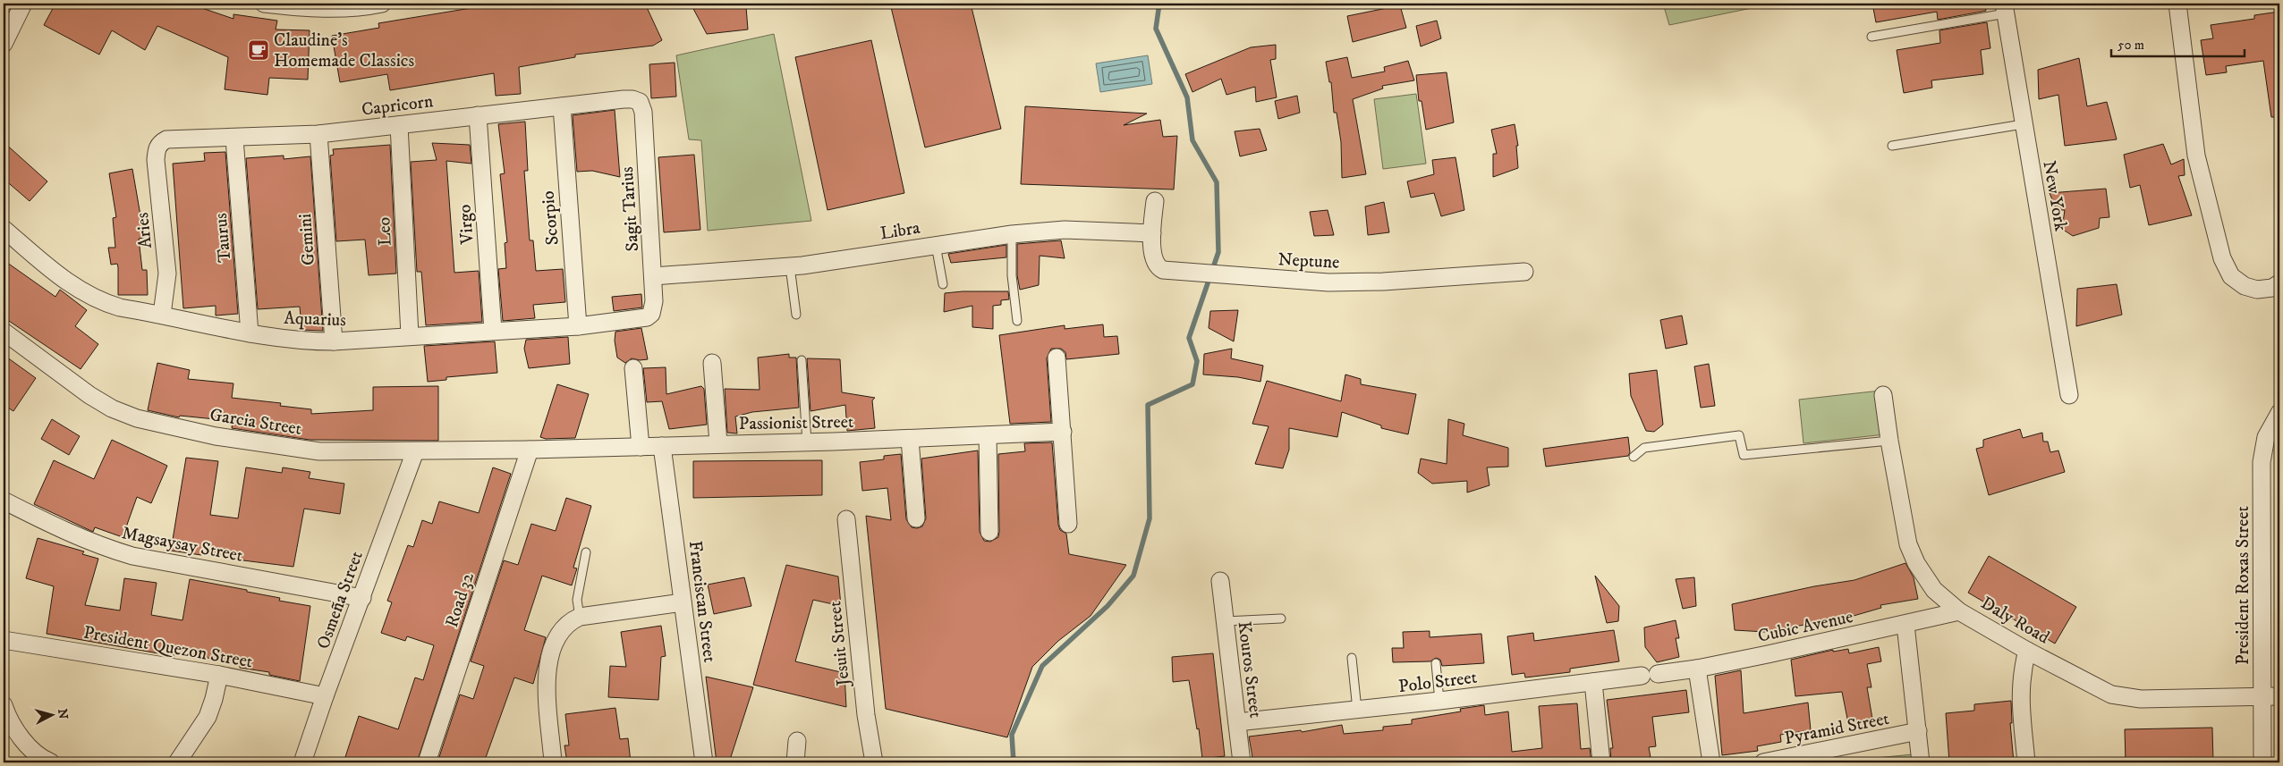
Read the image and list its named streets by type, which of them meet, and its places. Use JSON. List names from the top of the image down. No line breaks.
{"streets":{"street":["Capricorn","New York","Sagit Tarius","Scorpio","Virgo","Libra","Aries","Leo","Taurus","Gemini","Neptune","Aquarius","Garcia Street","Passionist Street","Magsaysay Street","President Roxas Street","Osmeña Street","Road 32","Franciscan Street","Daly Road","Cubic Avenue","Jesuit Street","President Quezon Street","Kouros Street","Polo Street","Pyramid Street"]},"crossings":[["Capricorn","Sagit Tarius"],["Capricorn","Scorpio"],["Capricorn","Virgo"],["Capricorn","Aries"],["Capricorn","Leo"],["Capricorn","Taurus"],["Capricorn","Gemini"],["Sagit Tarius","Libra"],["Sagit Tarius","Aquarius"],["Scorpio","Aquarius"],["Virgo","Aquarius"],["Libra","Neptune"],["Aries","Aquarius"],["Leo","Aquarius"],["Taurus","Aquarius"],["Gemini","Aquarius"],["Garcia Street","Passionist Street"],["Garcia Street","Osmeña Street"],["Garcia Street","Road 32"],["Passionist Street","Road 32"],["Passionist Street","Franciscan Street"],["Magsaysay Street","Osmeña Street"],["President Roxas Street","Daly Road"],["Osmeña Street","President Quezon Street"],["Daly Road","Cubic Avenue"],["Cubic Avenue","Polo Street"],["Kouros Street","Polo Street"]],"places":{"cafe":["Claudine's Homemade Classics"]},"scale_bar":"50 m","north":"right"}
